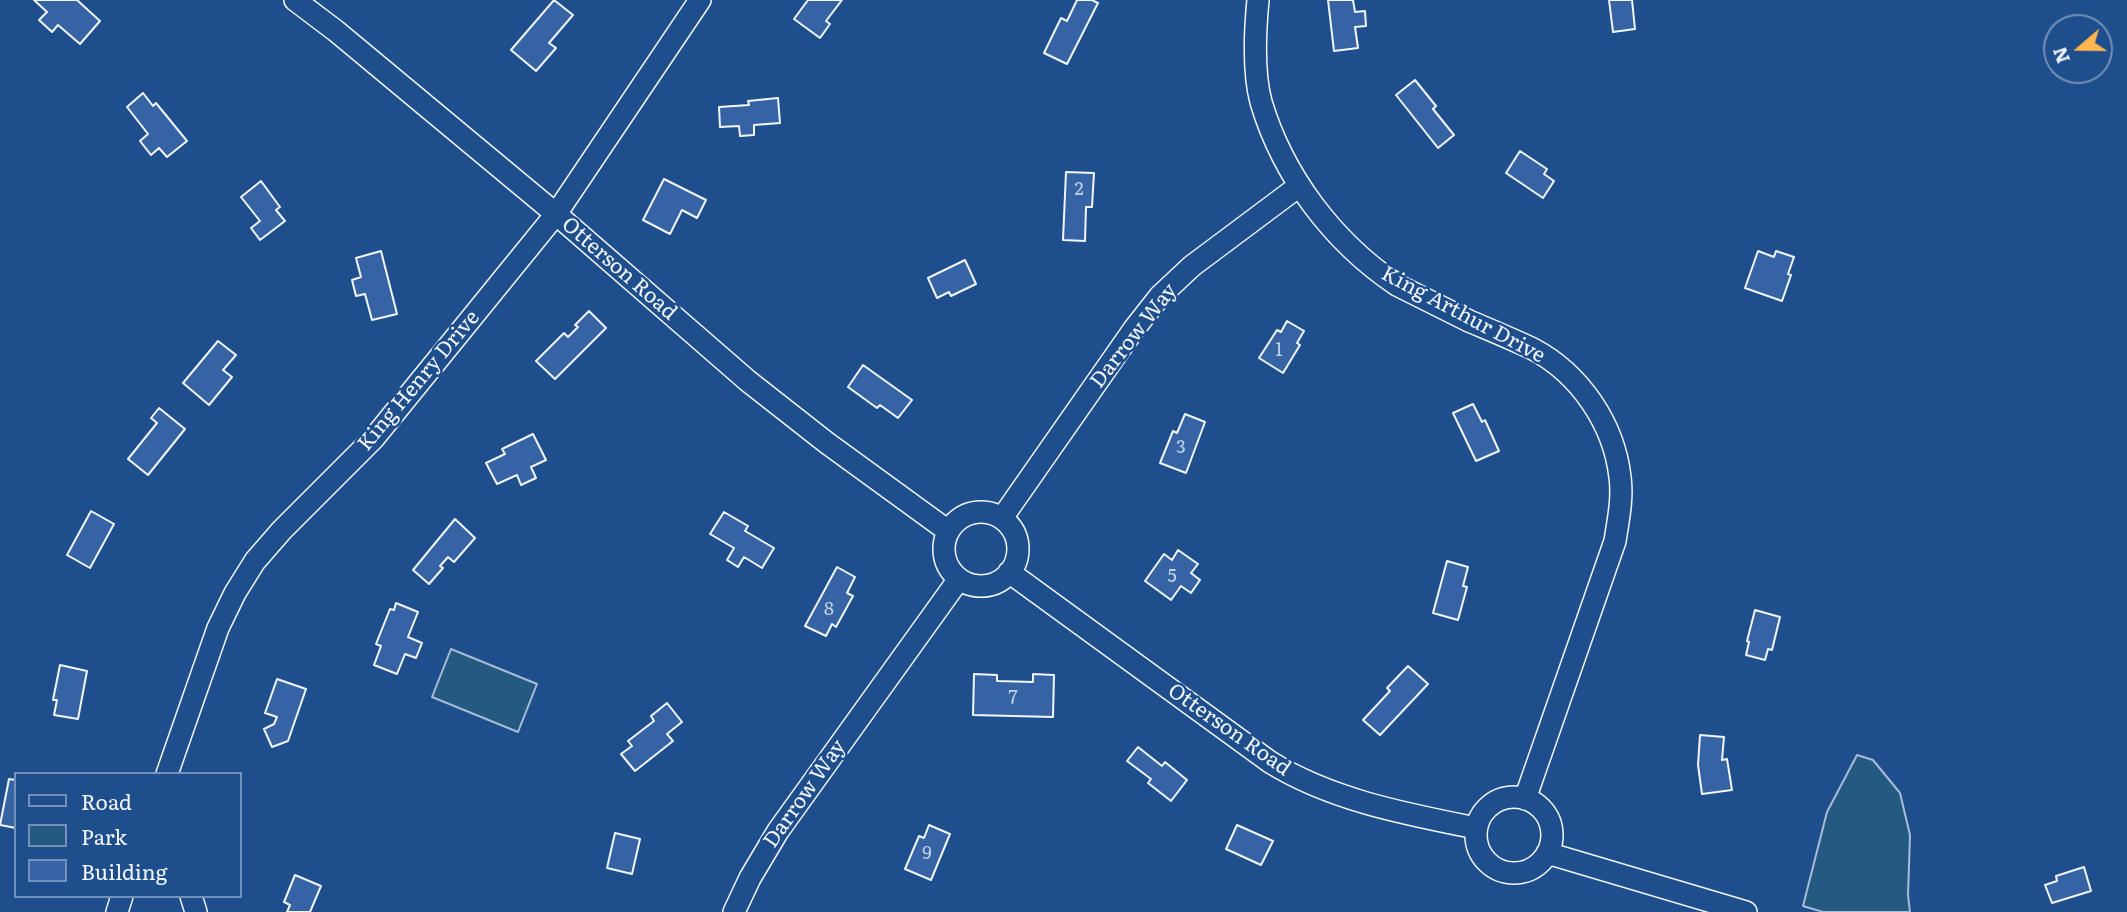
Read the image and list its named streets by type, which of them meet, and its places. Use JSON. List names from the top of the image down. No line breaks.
{"streets":{"street":["Otterson Road","King Arthur Drive","Darrow Way","King Henry Drive"]},"crossings":[["Otterson Road","King Arthur Drive"],["Otterson Road","Darrow Way"],["Otterson Road","King Henry Drive"],["King Arthur Drive","Darrow Way"]],"house_numbers":["2","1","3","5","8","7","9"],"legend":["Road","Park","Building"],"north":"left"}
